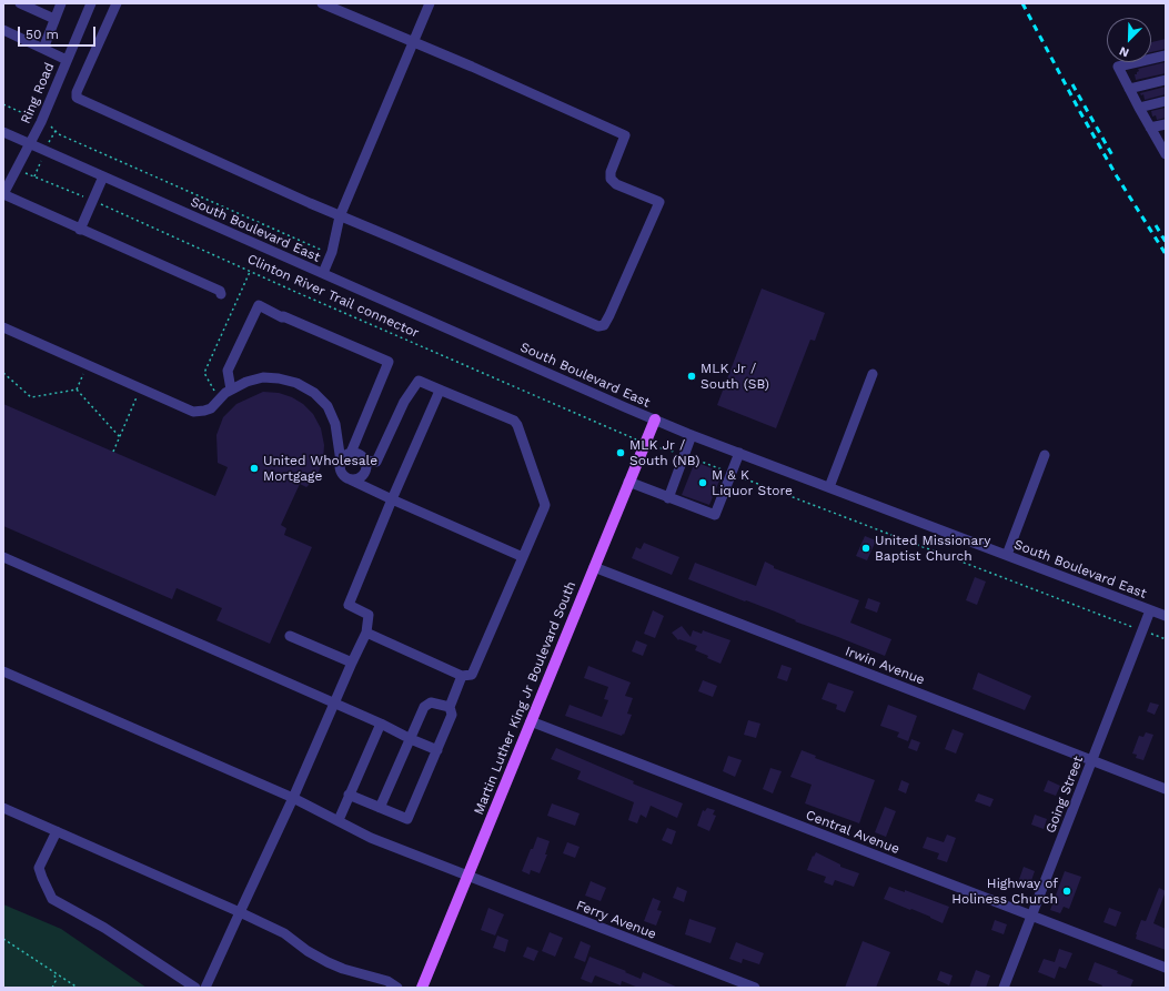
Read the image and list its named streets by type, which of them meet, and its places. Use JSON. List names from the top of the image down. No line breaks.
{"streets":{"main road":["Martin Luther King Jr Boulevard South"],"street":["Ring Road","South Boulevard East","Irwin Avenue","Going Street","Central Avenue","Ferry Avenue"],"path":["Clinton River Trail connector"]},"crossings":[["Ring Road","South Boulevard East"],["South Boulevard East","Martin Luther King Jr Boulevard South"],["South Boulevard East","Going Street"],["Irwin Avenue","Martin Luther King Jr Boulevard South"],["Irwin Avenue","Going Street"],["Martin Luther King Jr Boulevard South","Central Avenue"],["Martin Luther King Jr Boulevard South","Ferry Avenue"],["Going Street","Central Avenue"]],"places":["MLK Jr / South (SB)","MLK Jr / South (NB)","United Wholesale Mortgage","M & K Liquor Store","United Missionary Baptist Church","Highway of Holiness Church"],"scale_bar":"50 m","north":"bottom left"}
